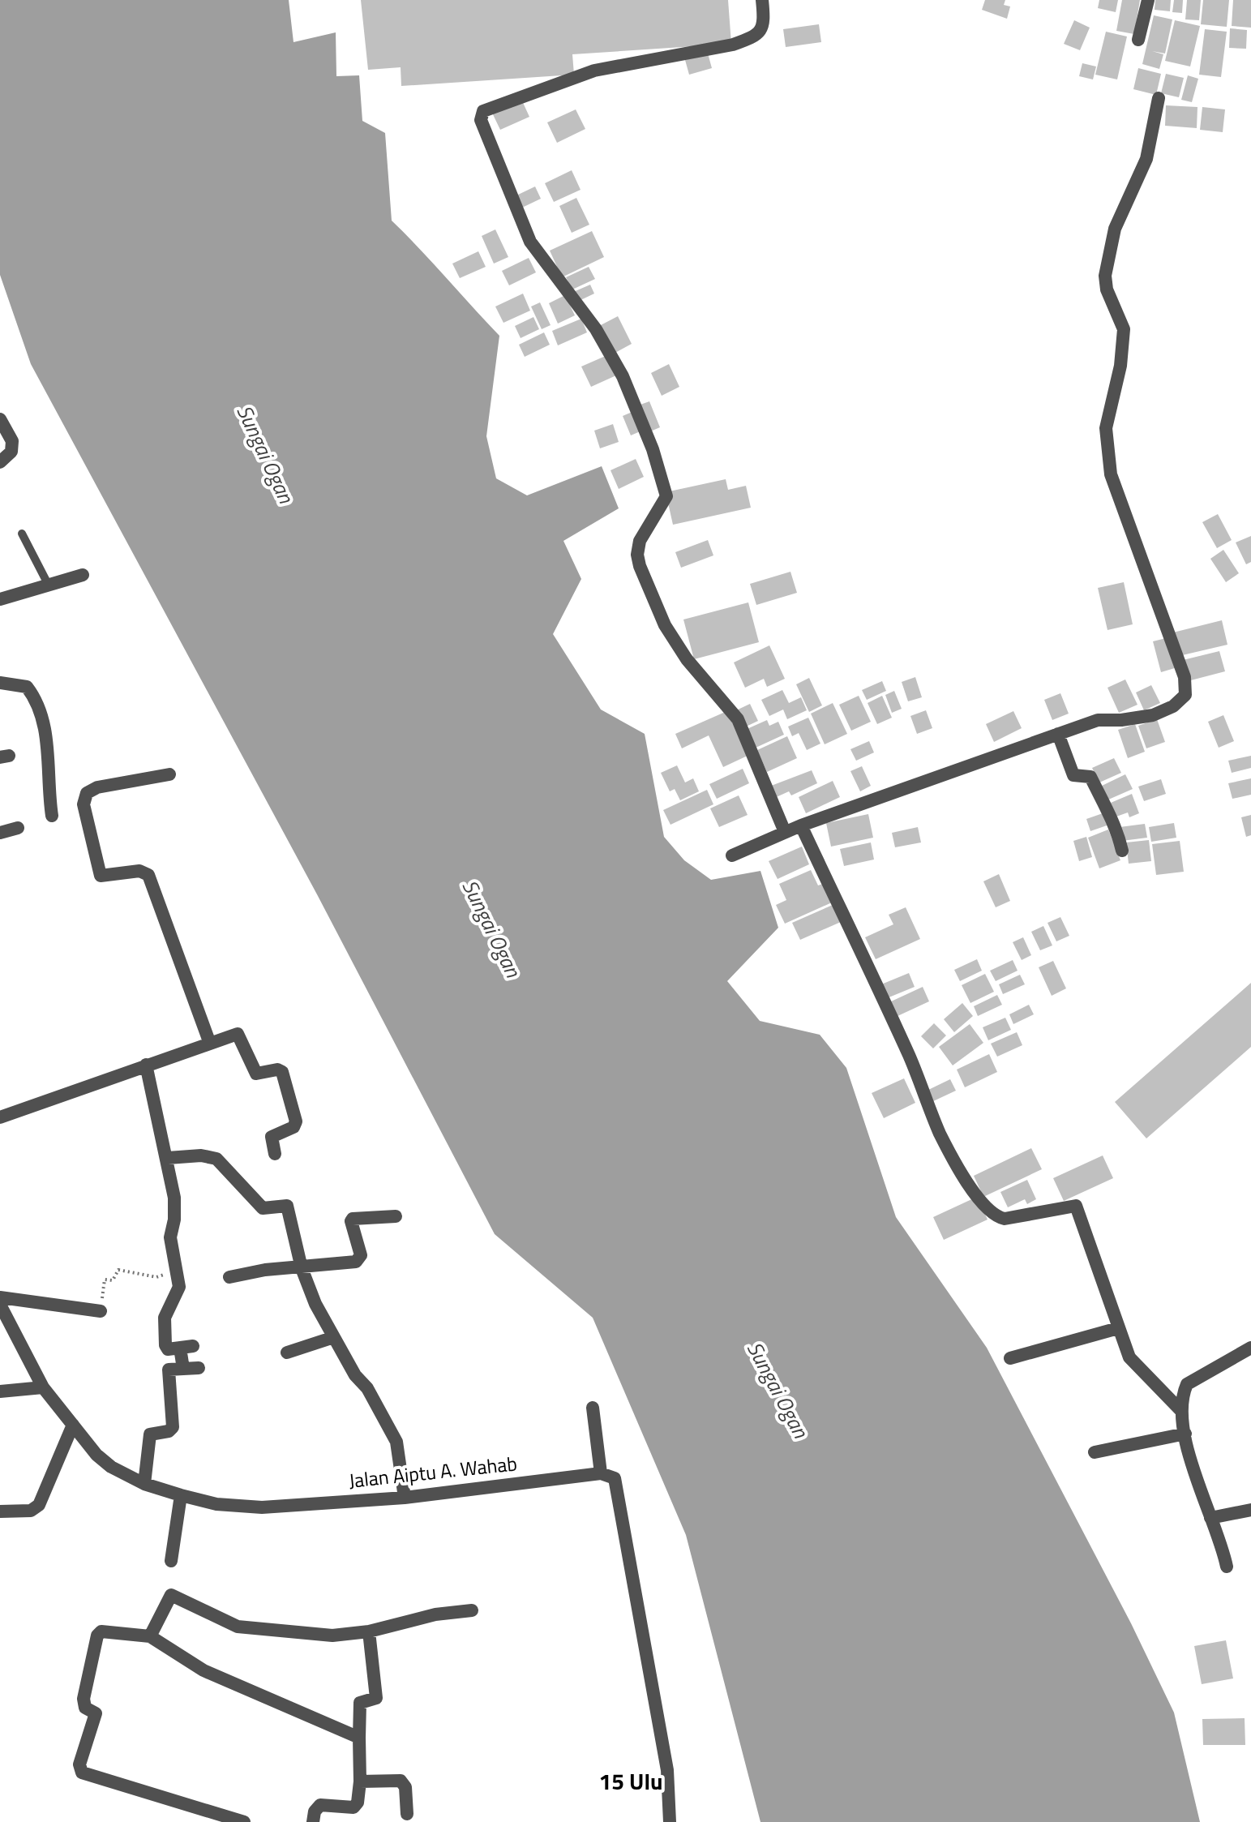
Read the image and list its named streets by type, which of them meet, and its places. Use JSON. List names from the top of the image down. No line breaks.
{"streets":{"street":["Jalan Aiptu A. Wahab"]},"districts":["15 Ulu"],"water":["Sungai Ogan"]}
